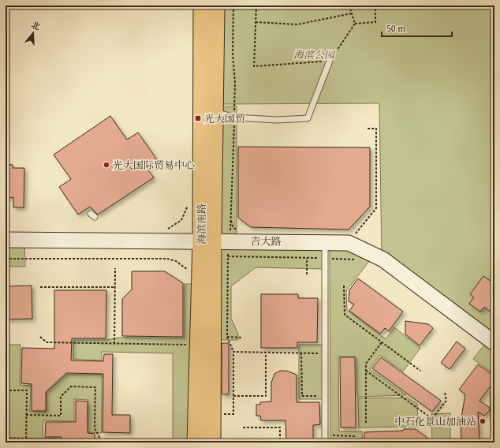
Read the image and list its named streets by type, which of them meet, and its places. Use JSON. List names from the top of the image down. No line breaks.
{"streets":{"main road":["海滨南路","吉大路"]},"crossings":[["海滨南路","吉大路"]],"parks":["海滨公园"],"places":{"transit":["光大国贸"],"other":["光大国际贸易中心","中石化景山加油站"]},"scale_bar":"50 m","north":"top"}
